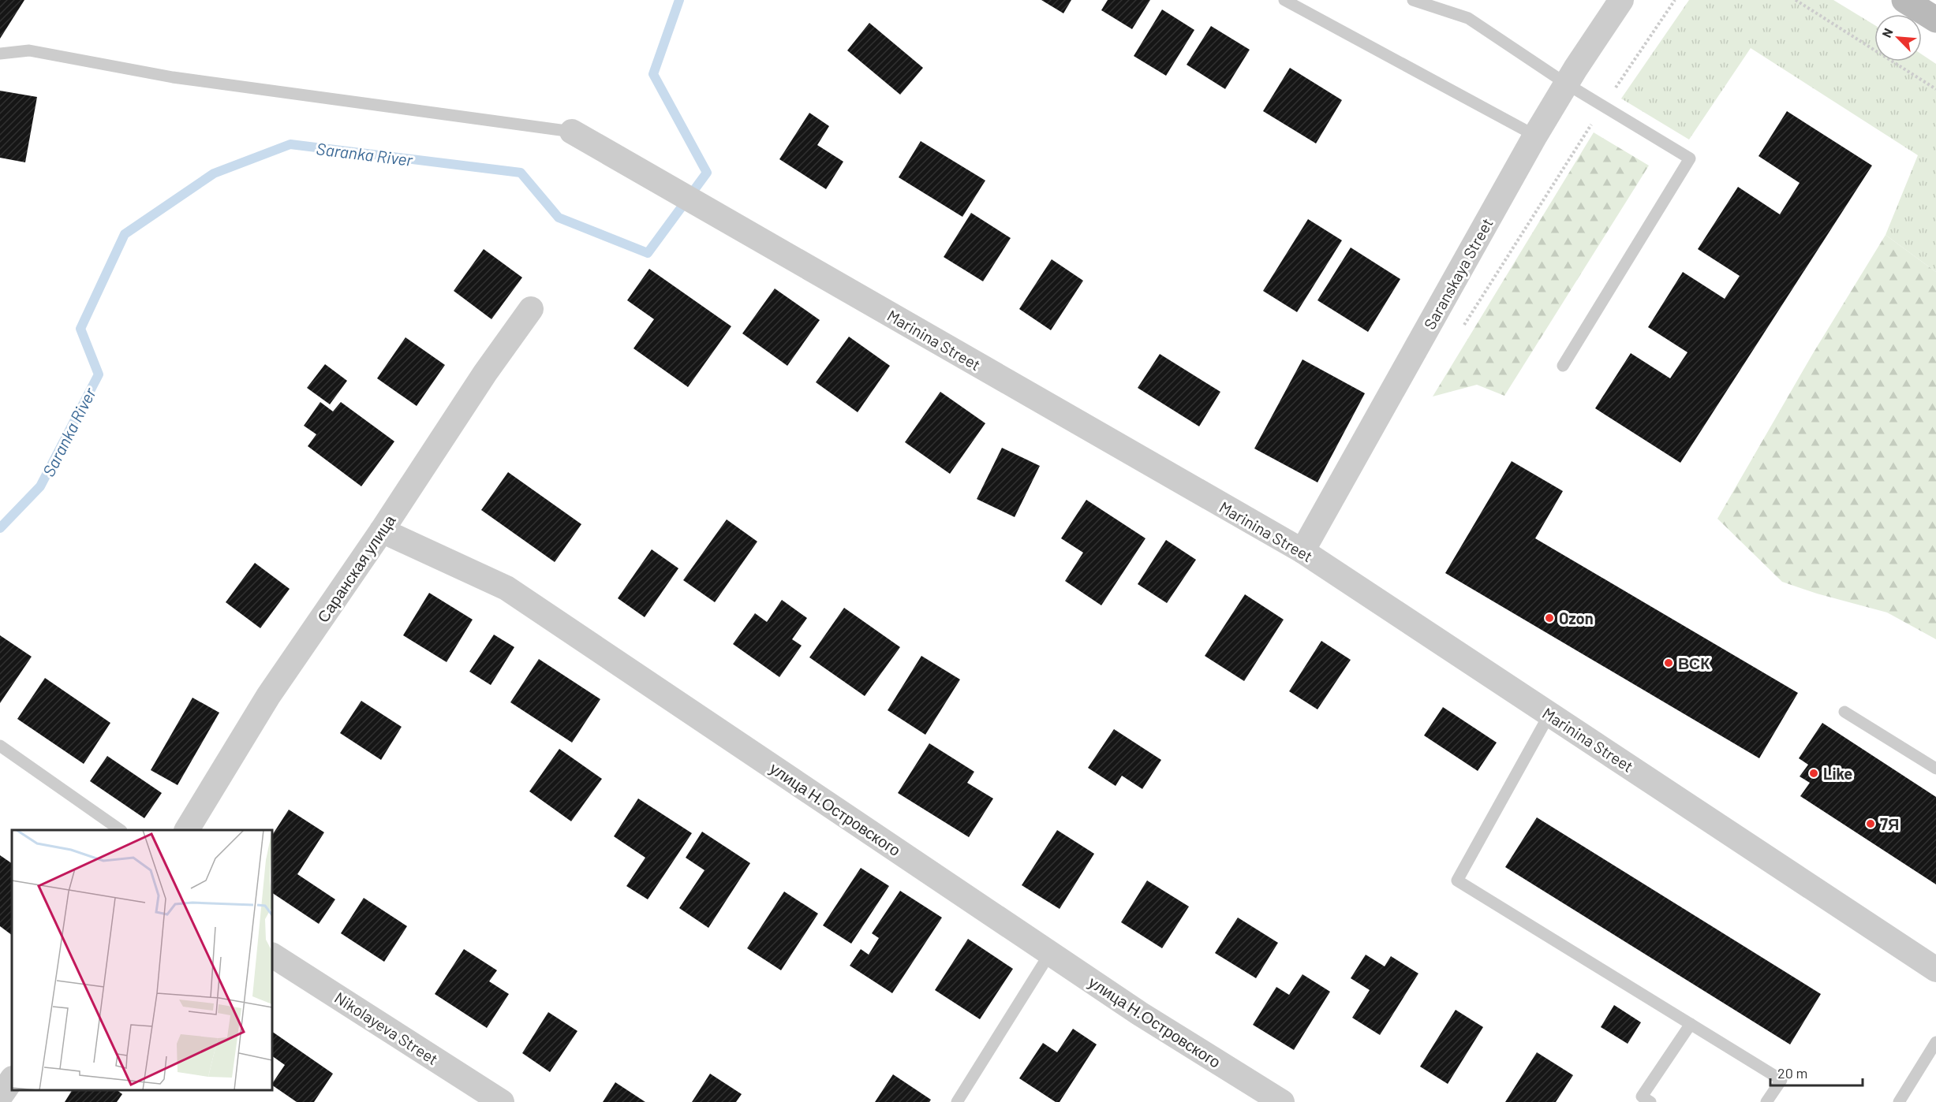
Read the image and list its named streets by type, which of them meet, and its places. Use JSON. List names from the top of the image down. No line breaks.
{"streets":{"street":["Saranskaya Street","Marinina Street","Саранская улица","улица Н.Островского","Nikolayeva Street"]},"crossings":[["Saranskaya Street","Marinina Street"],["Саранская улица","улица Н.Островского"]],"water":["Saranka River"],"places":["Ozon","ВСК","Like","7Я"],"scale_bar":"20 m","north":"top left"}
